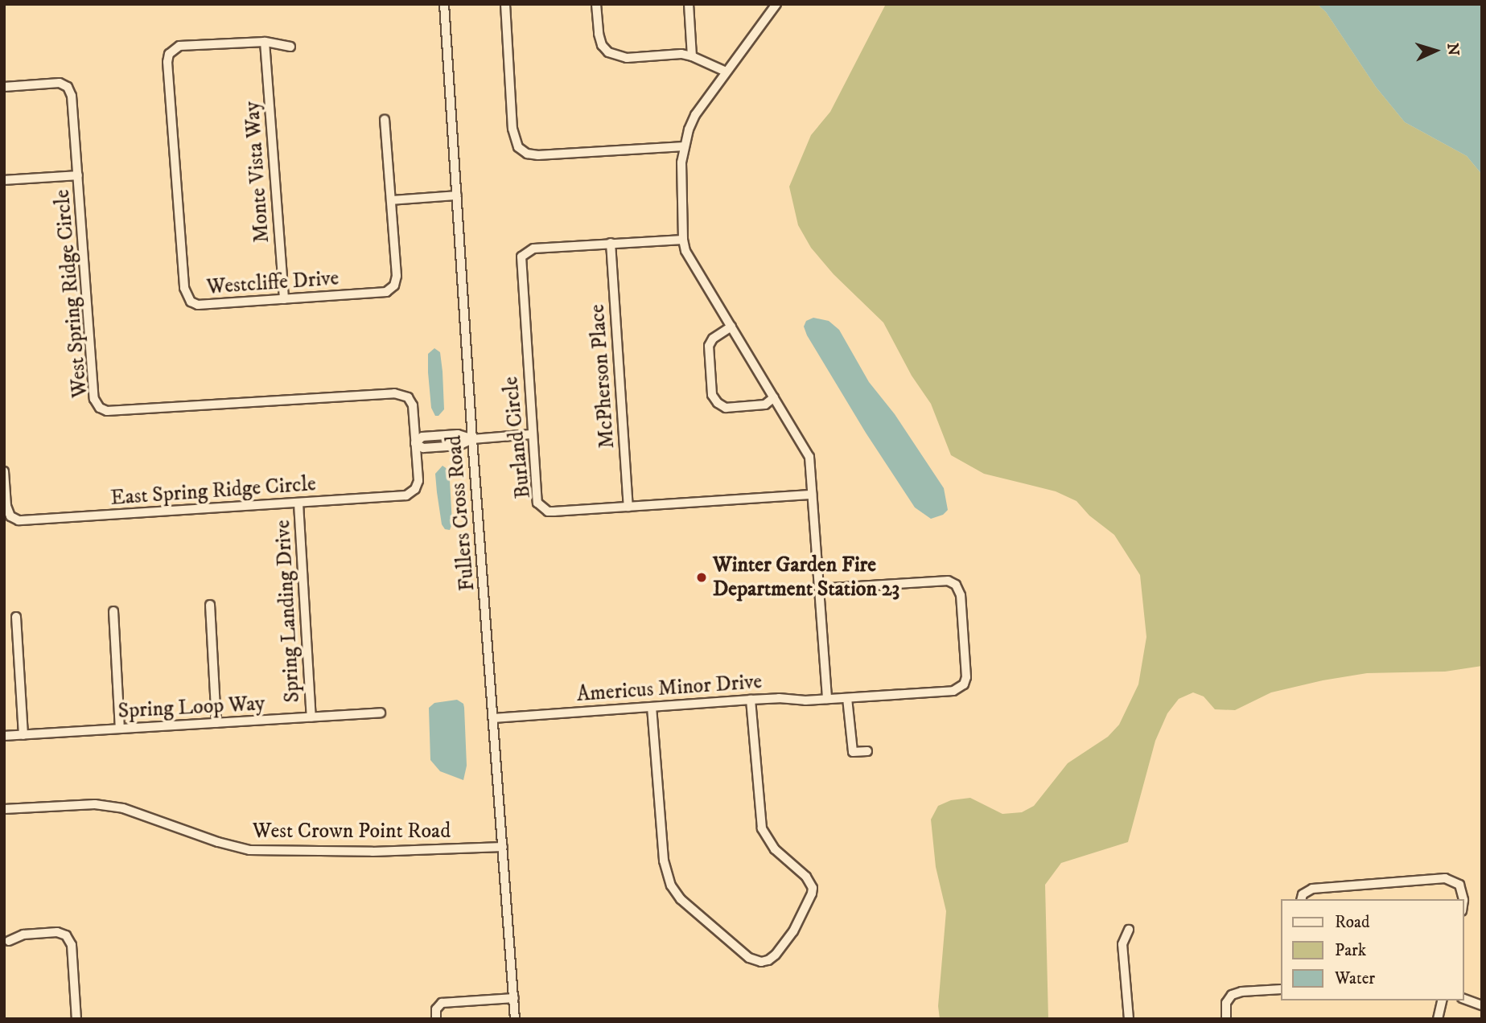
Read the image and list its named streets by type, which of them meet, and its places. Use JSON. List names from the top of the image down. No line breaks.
{"streets":{"street":["Monte Vista Way","Westcliffe Drive","West Spring Ridge Circle","McPherson Place","Burland Circle","East Spring Ridge Circle","Fullers Cross Road","Spring Landing Drive","Americus Minor Drive","Spring Loop Way","West Crown Point Road"]},"crossings":[["Monte Vista Way","Westcliffe Drive"],["West Spring Ridge Circle","East Spring Ridge Circle"],["McPherson Place","Burland Circle"],["East Spring Ridge Circle","Spring Landing Drive"],["Fullers Cross Road","Americus Minor Drive"],["Fullers Cross Road","West Crown Point Road"],["Spring Landing Drive","Spring Loop Way"]],"places":["Winter Garden Fire Department Station 23"],"legend":["Road","Park","Water"],"north":"right"}
